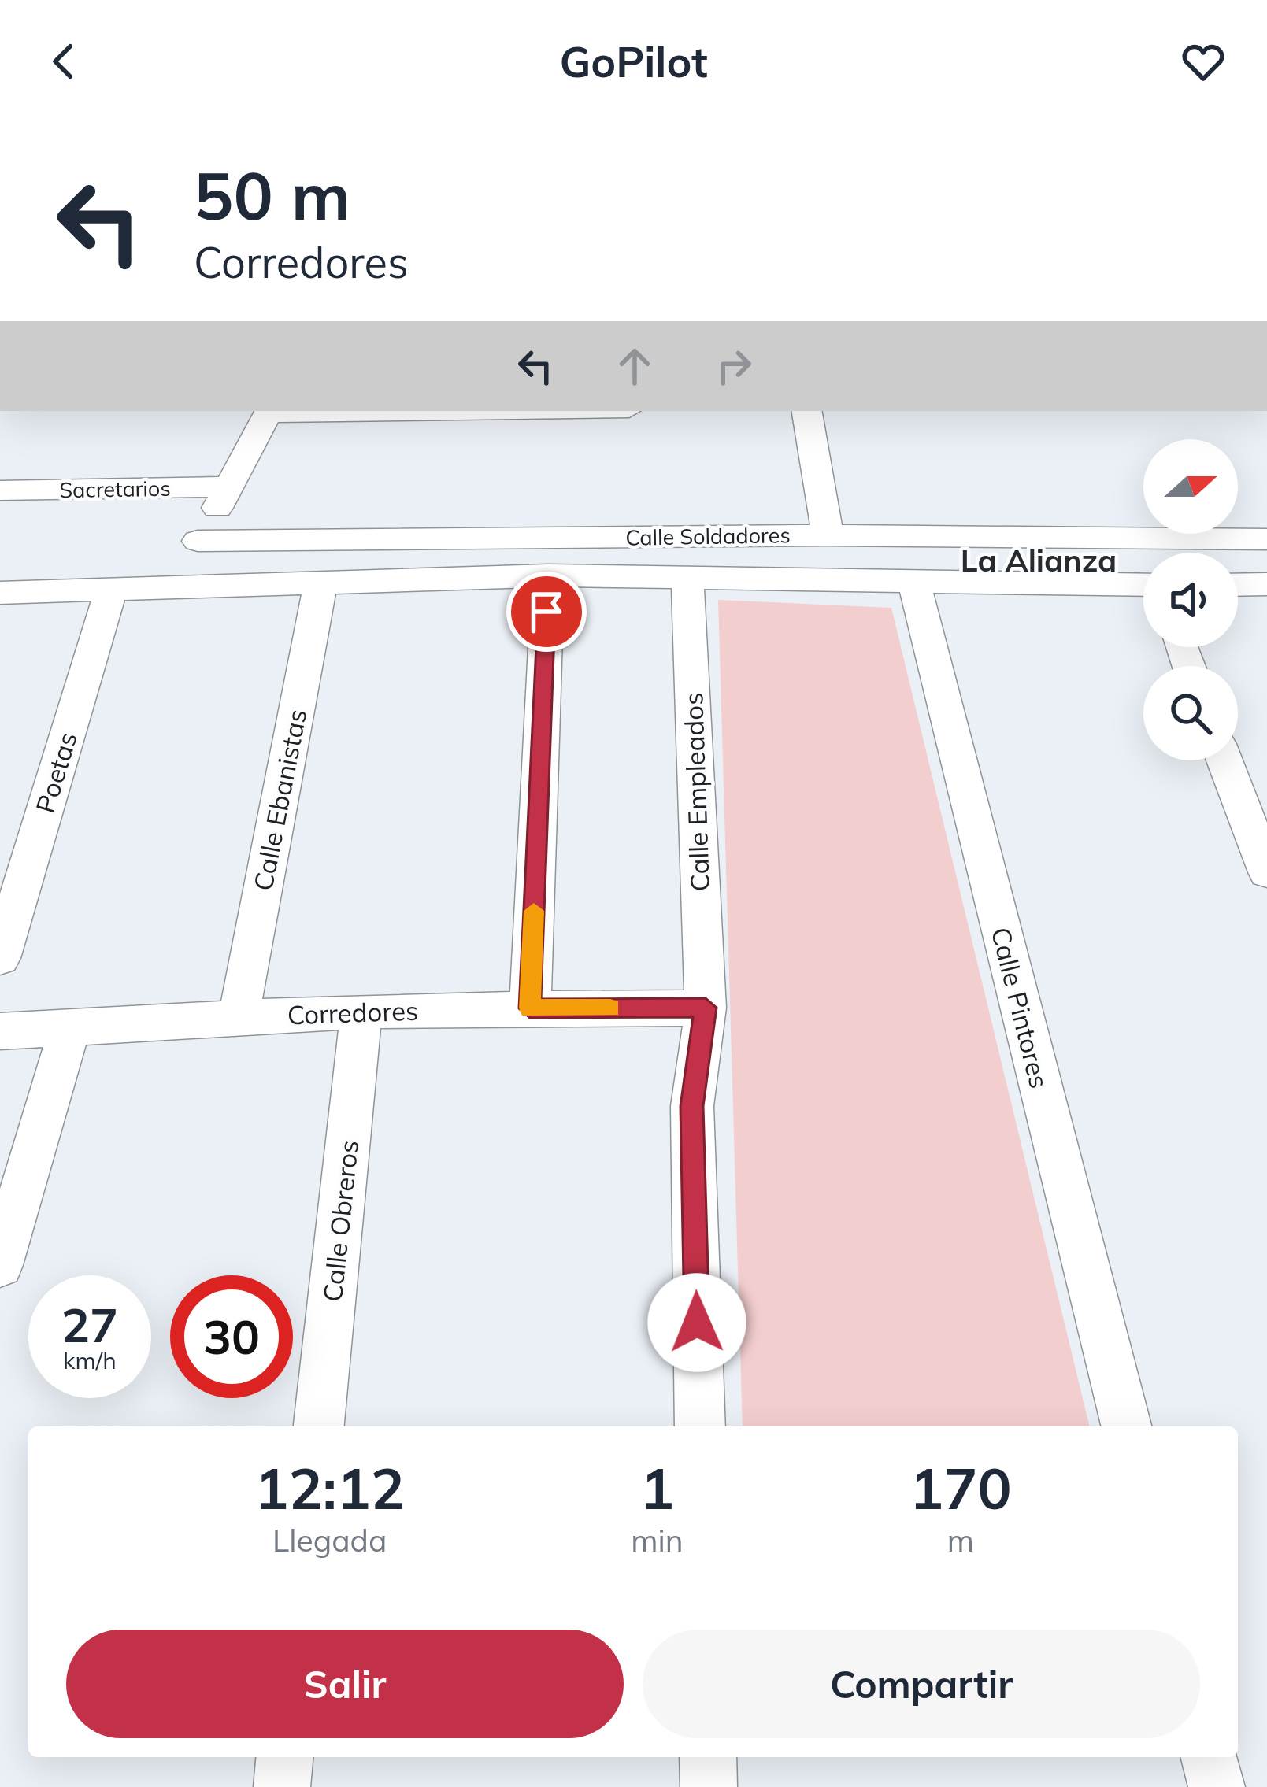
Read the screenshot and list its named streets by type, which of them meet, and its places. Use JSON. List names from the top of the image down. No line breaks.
{"streets":{"street":["Sacretarios","Calle Soldadores","Poetas","Calle Empleados","Calle Ebanistas","Calle Pintores","Corredores","Calle Obreros"]},"crossings":[["Calle Soldadores","Poetas"],["Calle Soldadores","Calle Empleados"],["Calle Soldadores","Calle Ebanistas"],["Calle Soldadores","Calle Pintores"],["Calle Empleados","Corredores"],["Calle Ebanistas","Corredores"],["Corredores","Calle Obreros"]],"districts":["La Alianza"],"north":"right","page":{"header":"GoPilot","turn":["50 m","Corredores"],"speed":"27 km/h","limit":"30","eta":["12:12","Llegada","1","min","170","m"],"buttons":["Salir","Compartir"]}}
